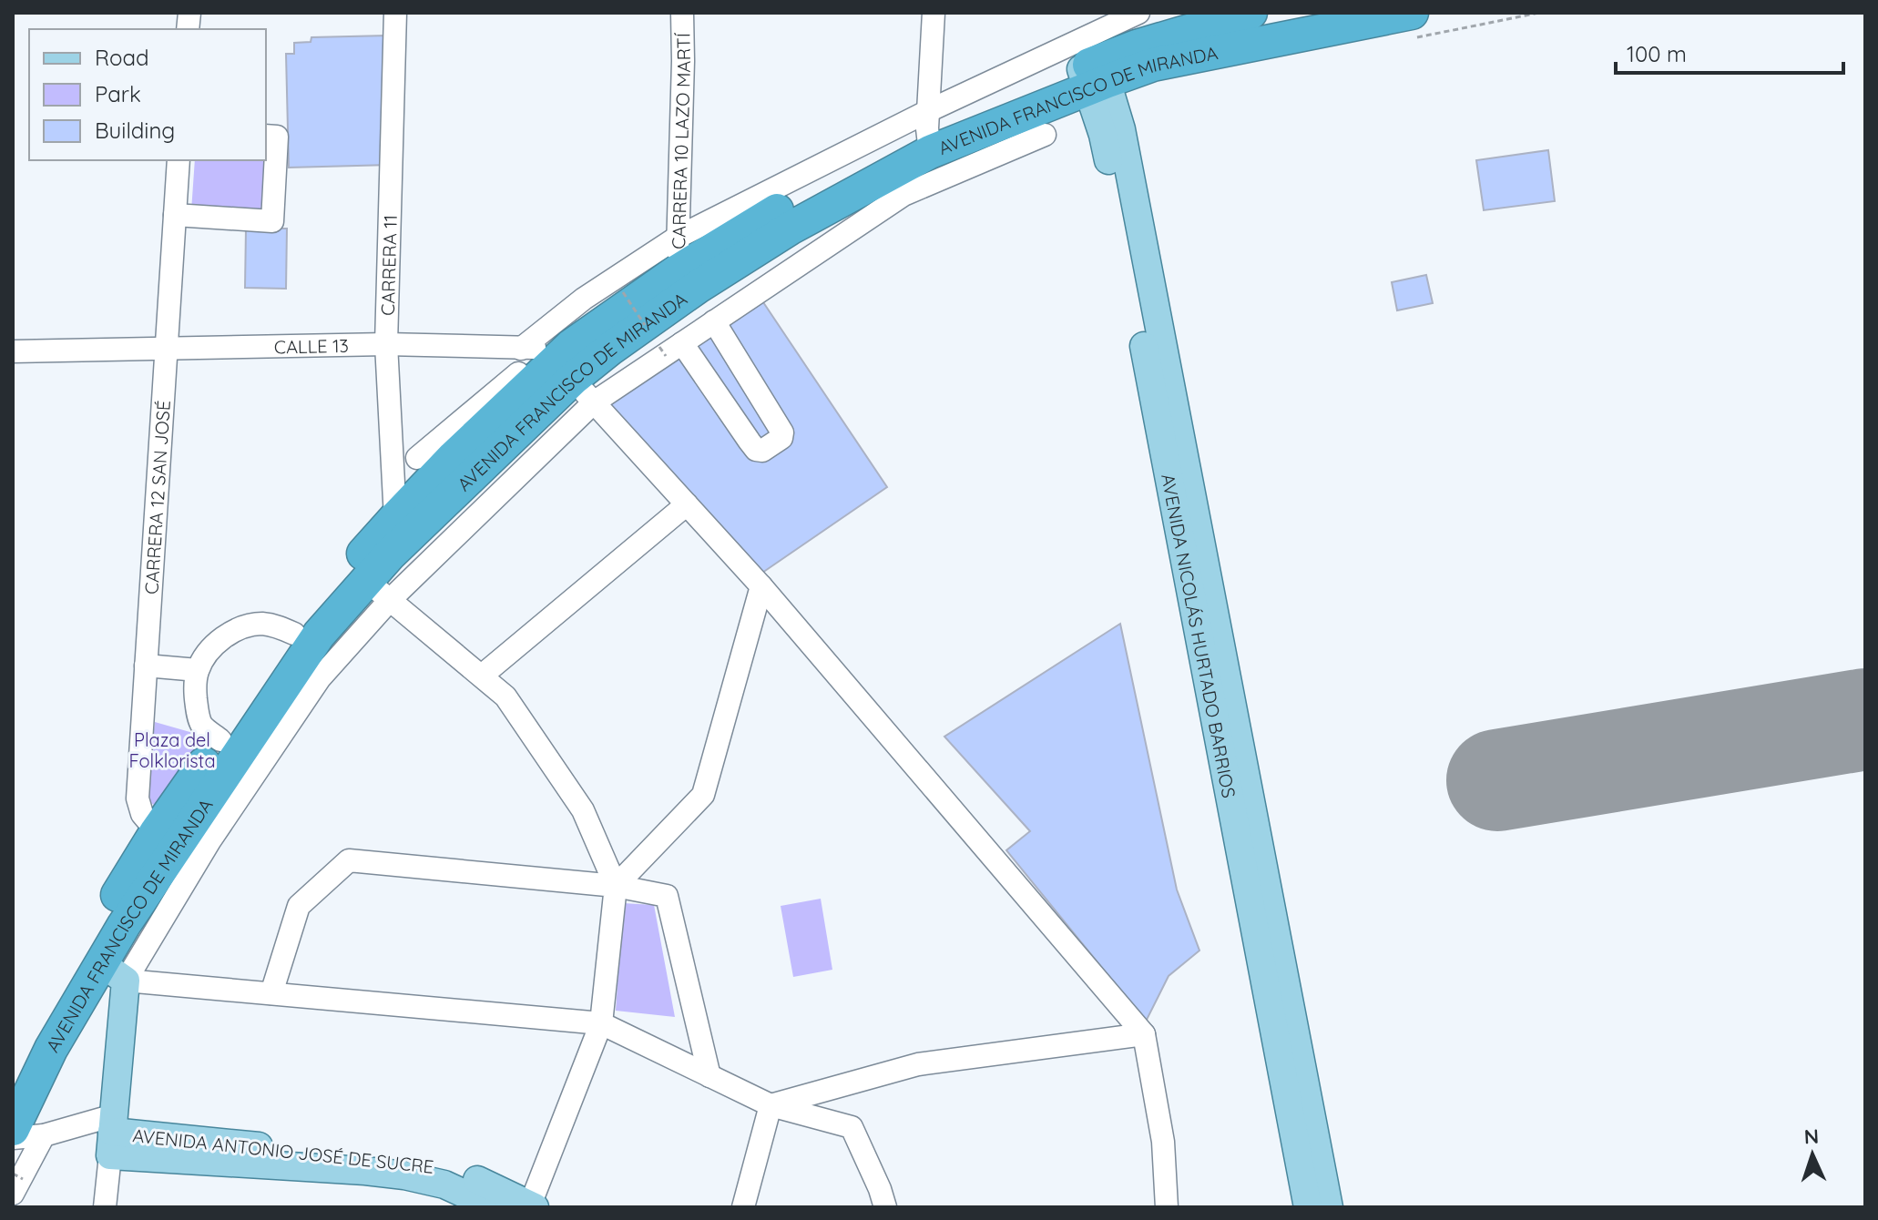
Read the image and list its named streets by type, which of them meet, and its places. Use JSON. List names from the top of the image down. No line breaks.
{"streets":{"highway":["AVENIDA FRANCISCO DE MIRANDA"],"main road":["AVENIDA NICOLÁS HURTADO BARRIOS","AVENIDA ANTONIO JOSÉ DE SUCRE"],"street":["CARRERA 10 LAZO MARTÍ","CARRERA 11","CALLE 13","CARRERA 12 SAN JOSÉ"]},"crossings":[["AVENIDA FRANCISCO DE MIRANDA","CARRERA 10 LAZO MARTÍ"],["AVENIDA FRANCISCO DE MIRANDA","CARRERA 11"],["AVENIDA FRANCISCO DE MIRANDA","CALLE 13"],["AVENIDA FRANCISCO DE MIRANDA","CARRERA 12 SAN JOSÉ"],["AVENIDA FRANCISCO DE MIRANDA","AVENIDA NICOLÁS HURTADO BARRIOS"],["CARRERA 11","CALLE 13"],["CALLE 13","CARRERA 12 SAN JOSÉ"]],"parks":["Plaza del Folklorista"],"legend":["Road","Park","Building"],"scale_bar":"100 m","north":"top"}
